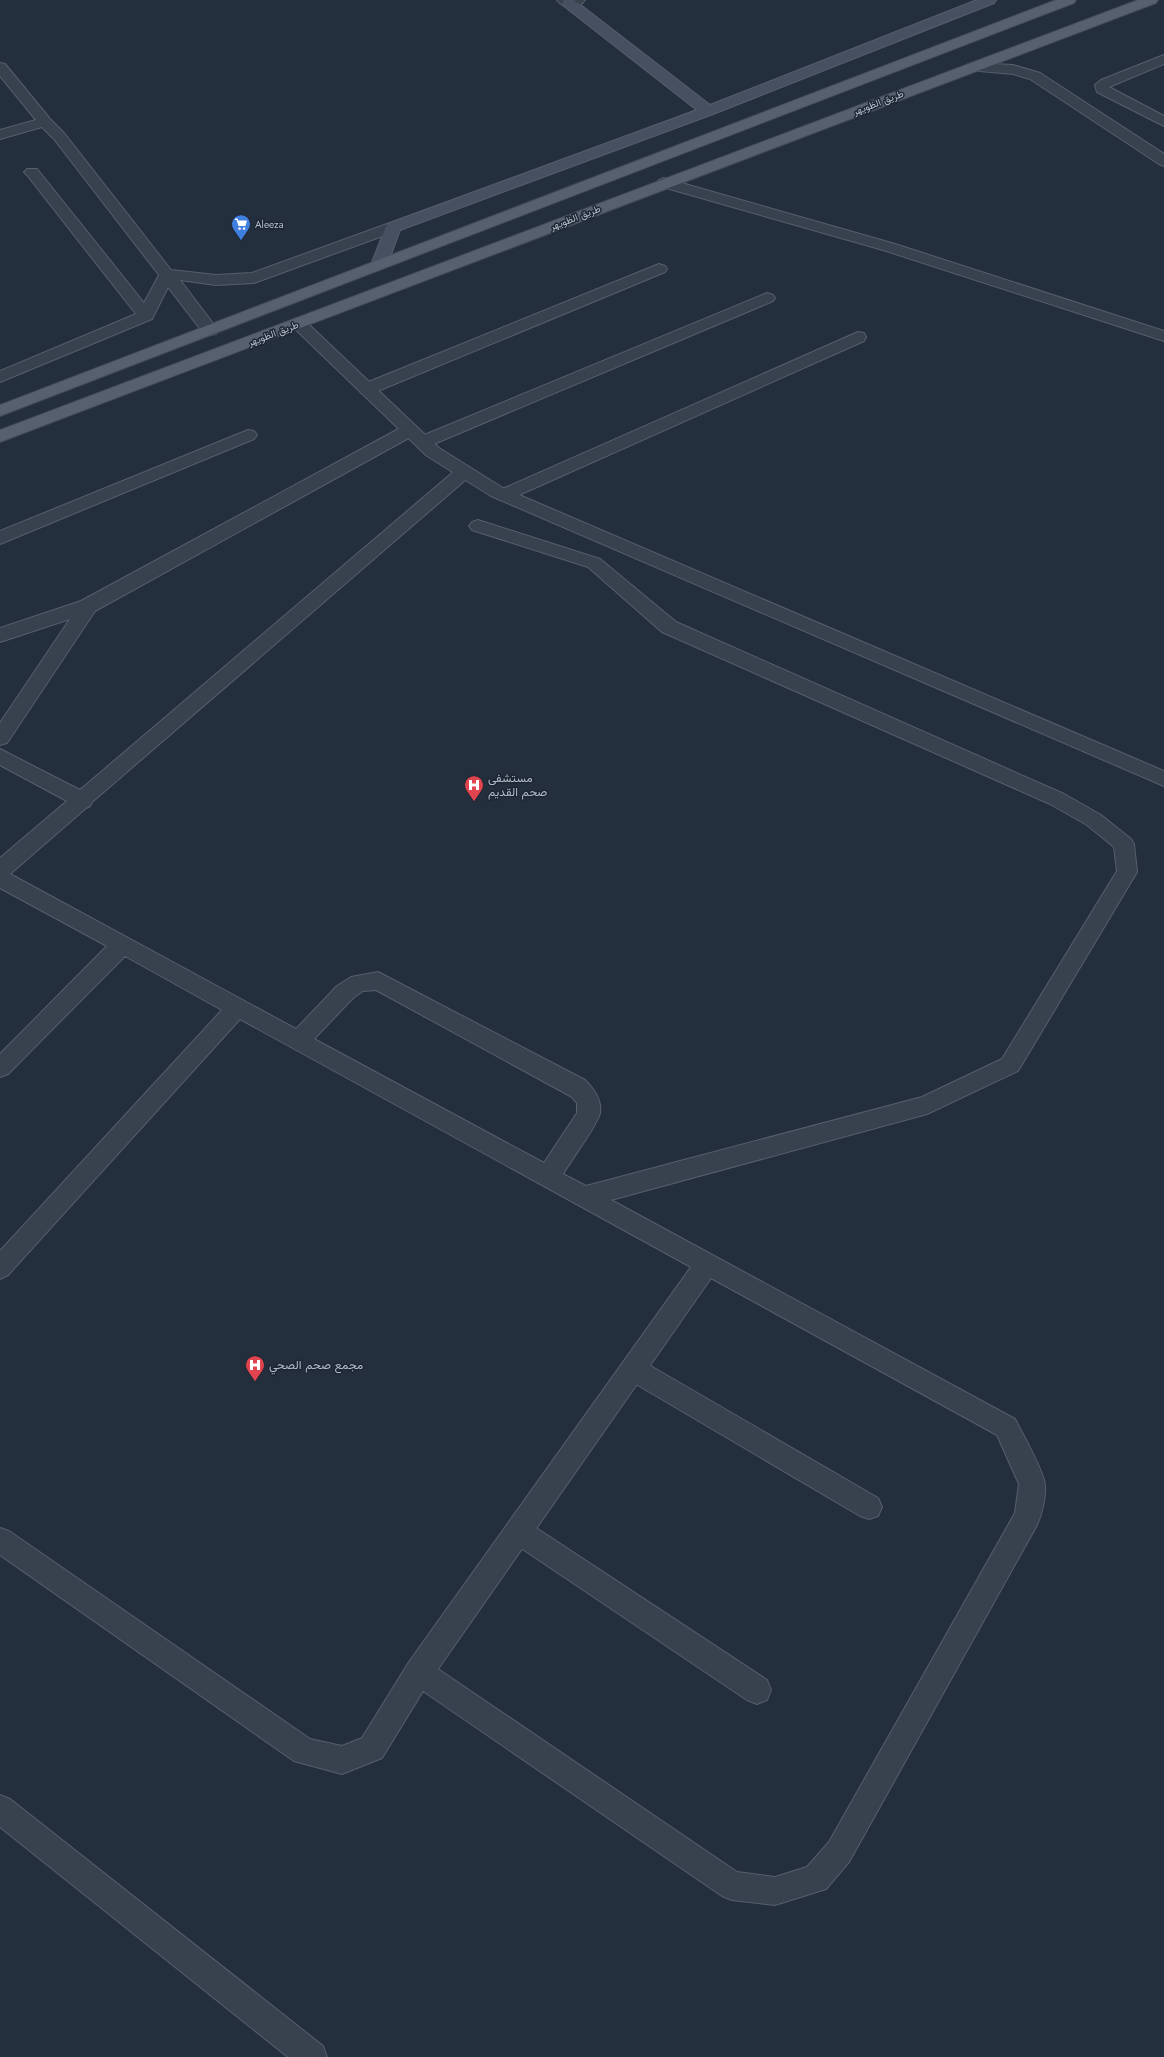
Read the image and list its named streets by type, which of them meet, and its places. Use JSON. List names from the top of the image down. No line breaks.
{"streets":{"main road":["طريق الظويهر"]},"places":{"supermarket":["Aleeza"],"hospital":["مستشفى صحم القديم","مجمع صحم الصحي"]}}
